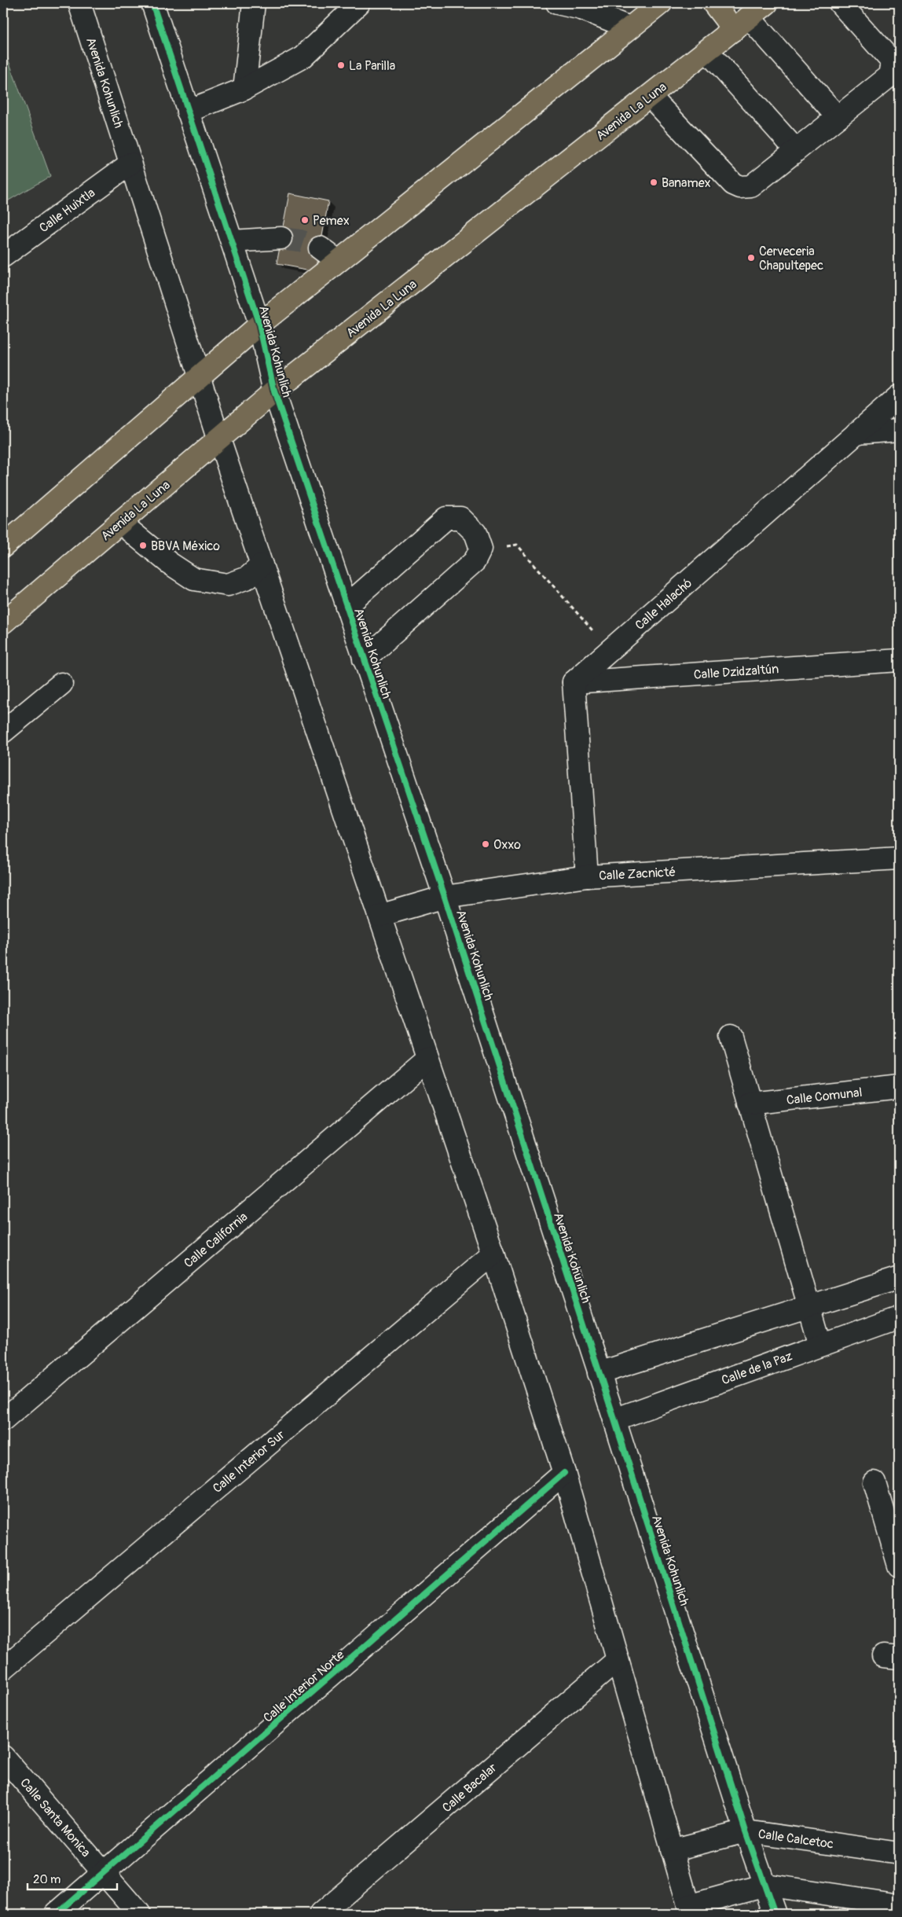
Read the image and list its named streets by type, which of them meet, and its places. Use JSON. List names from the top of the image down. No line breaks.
{"streets":{"main road":["Avenida La Luna"],"street":["Avenida Kohunlich","Calle Huixtla","Calle Halachó","Calle Dzidzaltún","Calle Zacnicté","Calle Comunal","Calle California","Calle de la Paz","Calle Interior Sur","Calle Interior Norte","Calle Bacalar","Calle Santa Monica","Calle Calcetoc"]},"crossings":[["Avenida Kohunlich","Avenida La Luna"],["Avenida Kohunlich","Calle Huixtla"],["Avenida Kohunlich","Calle Zacnicté"],["Avenida Kohunlich","Calle California"],["Avenida Kohunlich","Calle de la Paz"],["Avenida Kohunlich","Calle Interior Sur"],["Avenida Kohunlich","Calle Interior Norte"],["Avenida Kohunlich","Calle Bacalar"],["Avenida Kohunlich","Calle Calcetoc"],["Calle Halachó","Calle Dzidzaltún"],["Calle Interior Norte","Calle Santa Monica"]],"places":["La Parilla","Banamex","Pemex","Cerveceria Chapultepec","BBVA México","Oxxo"],"scale_bar":"20 m"}
